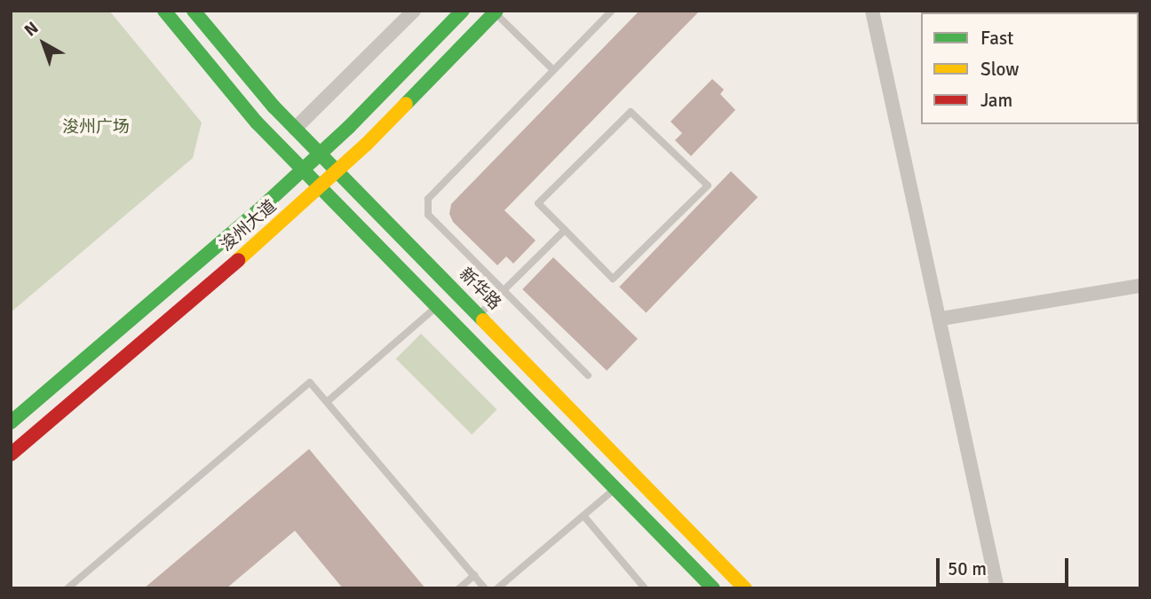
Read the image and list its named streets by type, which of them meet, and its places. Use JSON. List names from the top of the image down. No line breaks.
{"streets":{"main road":["浚州大道","新华路"]},"crossings":[["浚州大道","新华路"]],"parks":["浚州广场"],"legend":["Fast","Slow","Jam"],"scale_bar":"50 m","north":"top left"}
